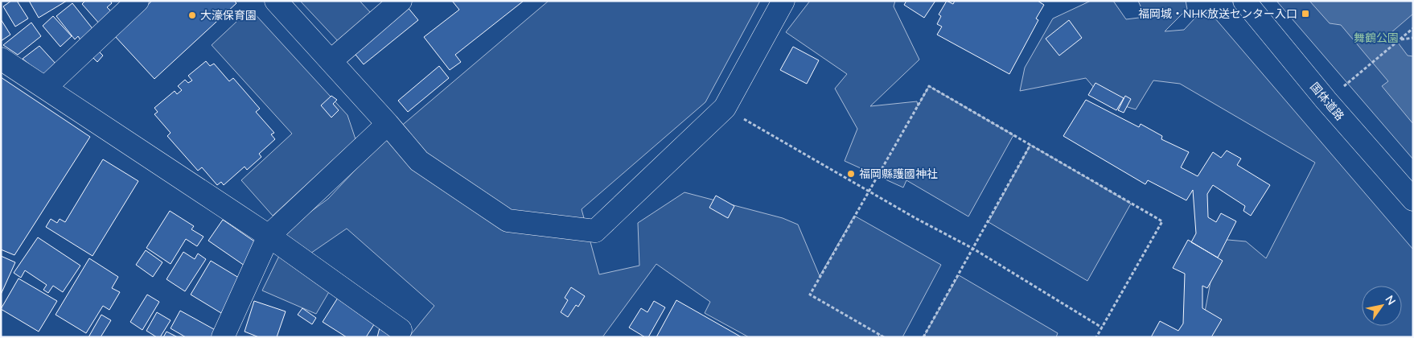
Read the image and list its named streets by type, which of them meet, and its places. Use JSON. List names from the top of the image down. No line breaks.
{"streets":{"street":["国体道路"]},"parks":["舞鶴公園"],"places":{"transit":["福岡城・NHK放送センター入口"],"other":["大濠保育園","福岡縣護國神社"]},"north":"top right"}
